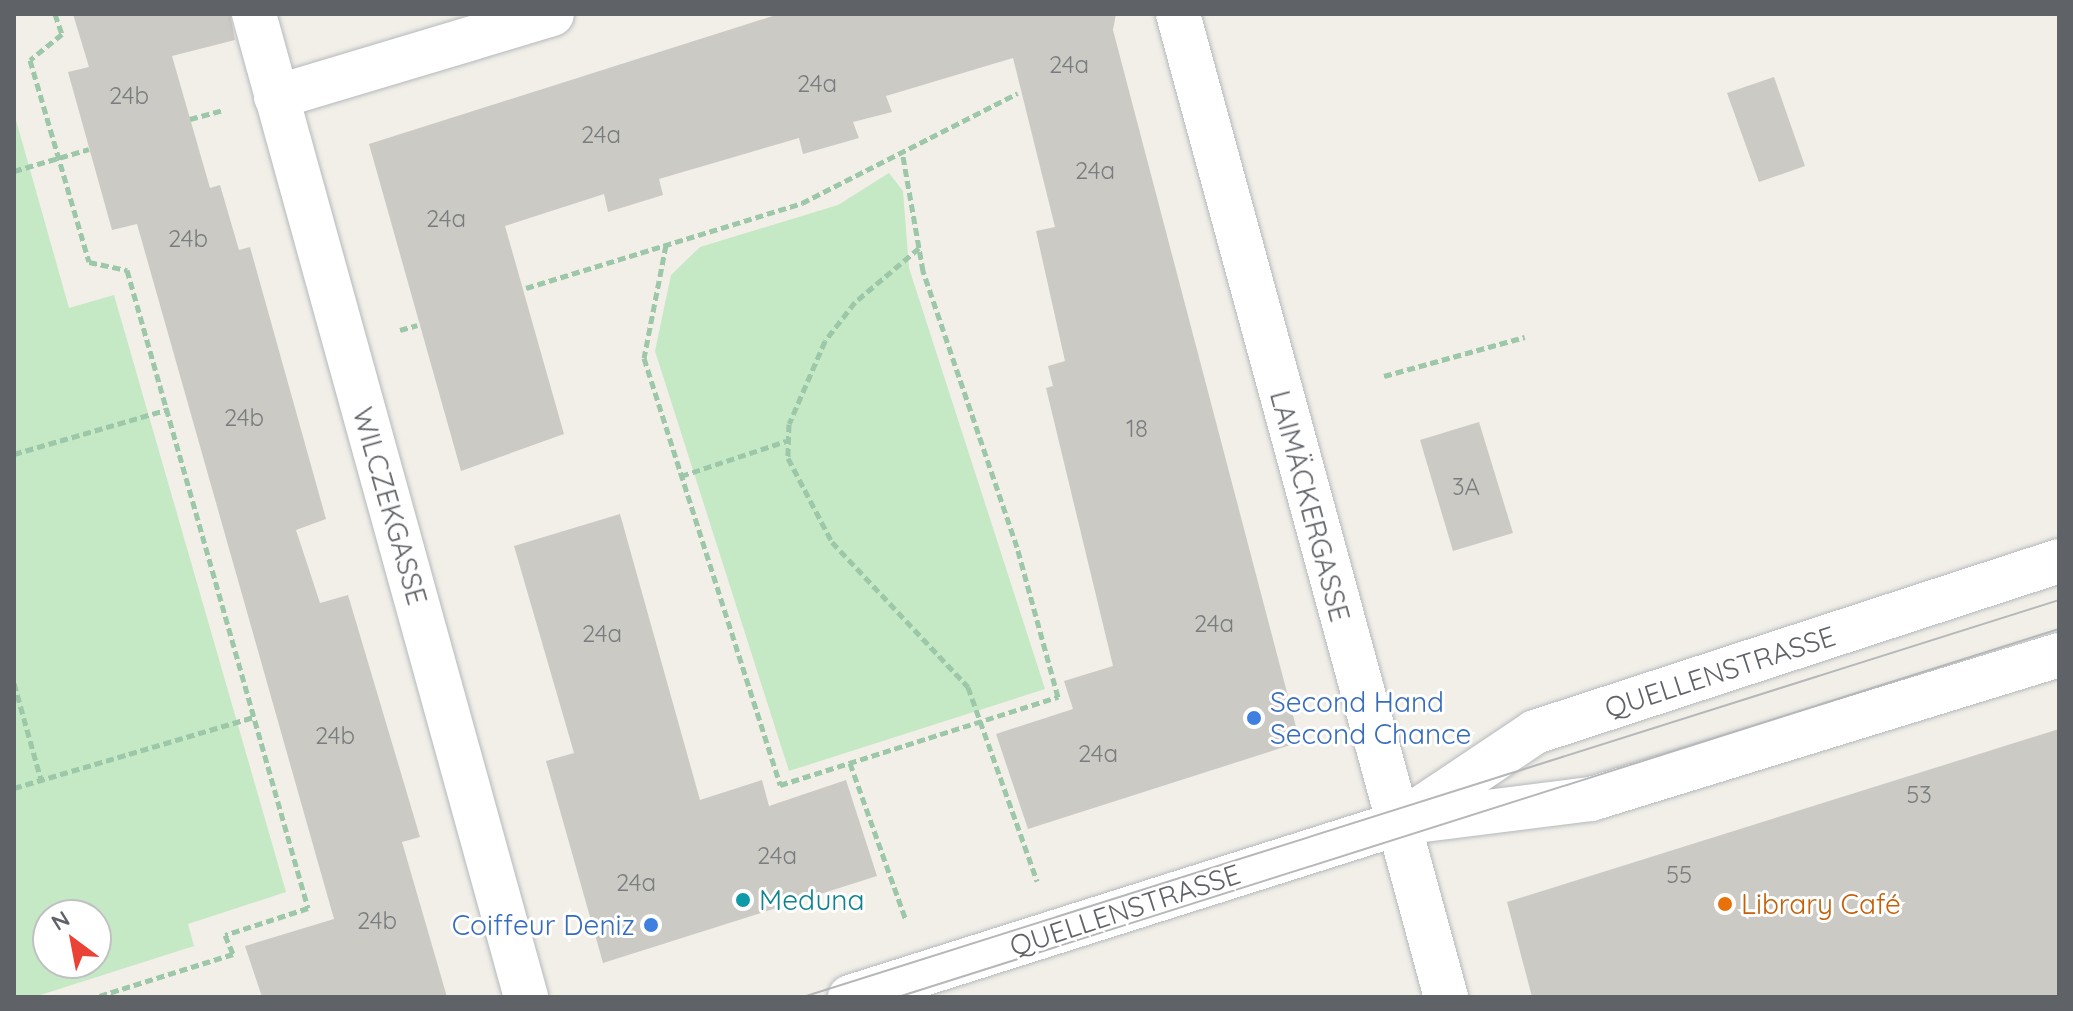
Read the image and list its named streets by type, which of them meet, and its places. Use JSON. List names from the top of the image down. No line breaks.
{"streets":{"street":["WILCZEKGASSE","LAIMÄCKERGASSE","QUELLENSTRASSE"]},"crossings":[["LAIMÄCKERGASSE","QUELLENSTRASSE"]],"places":["Second Hand Second Chance","Meduna","Library Café","Coiffeur Deniz"],"house_numbers":["24a","24a","24b","24a","24a","24a","24b","24b","18","3A","24a","24a","24b","24a","53","24a","55","24a","24b"],"north":"top left"}
